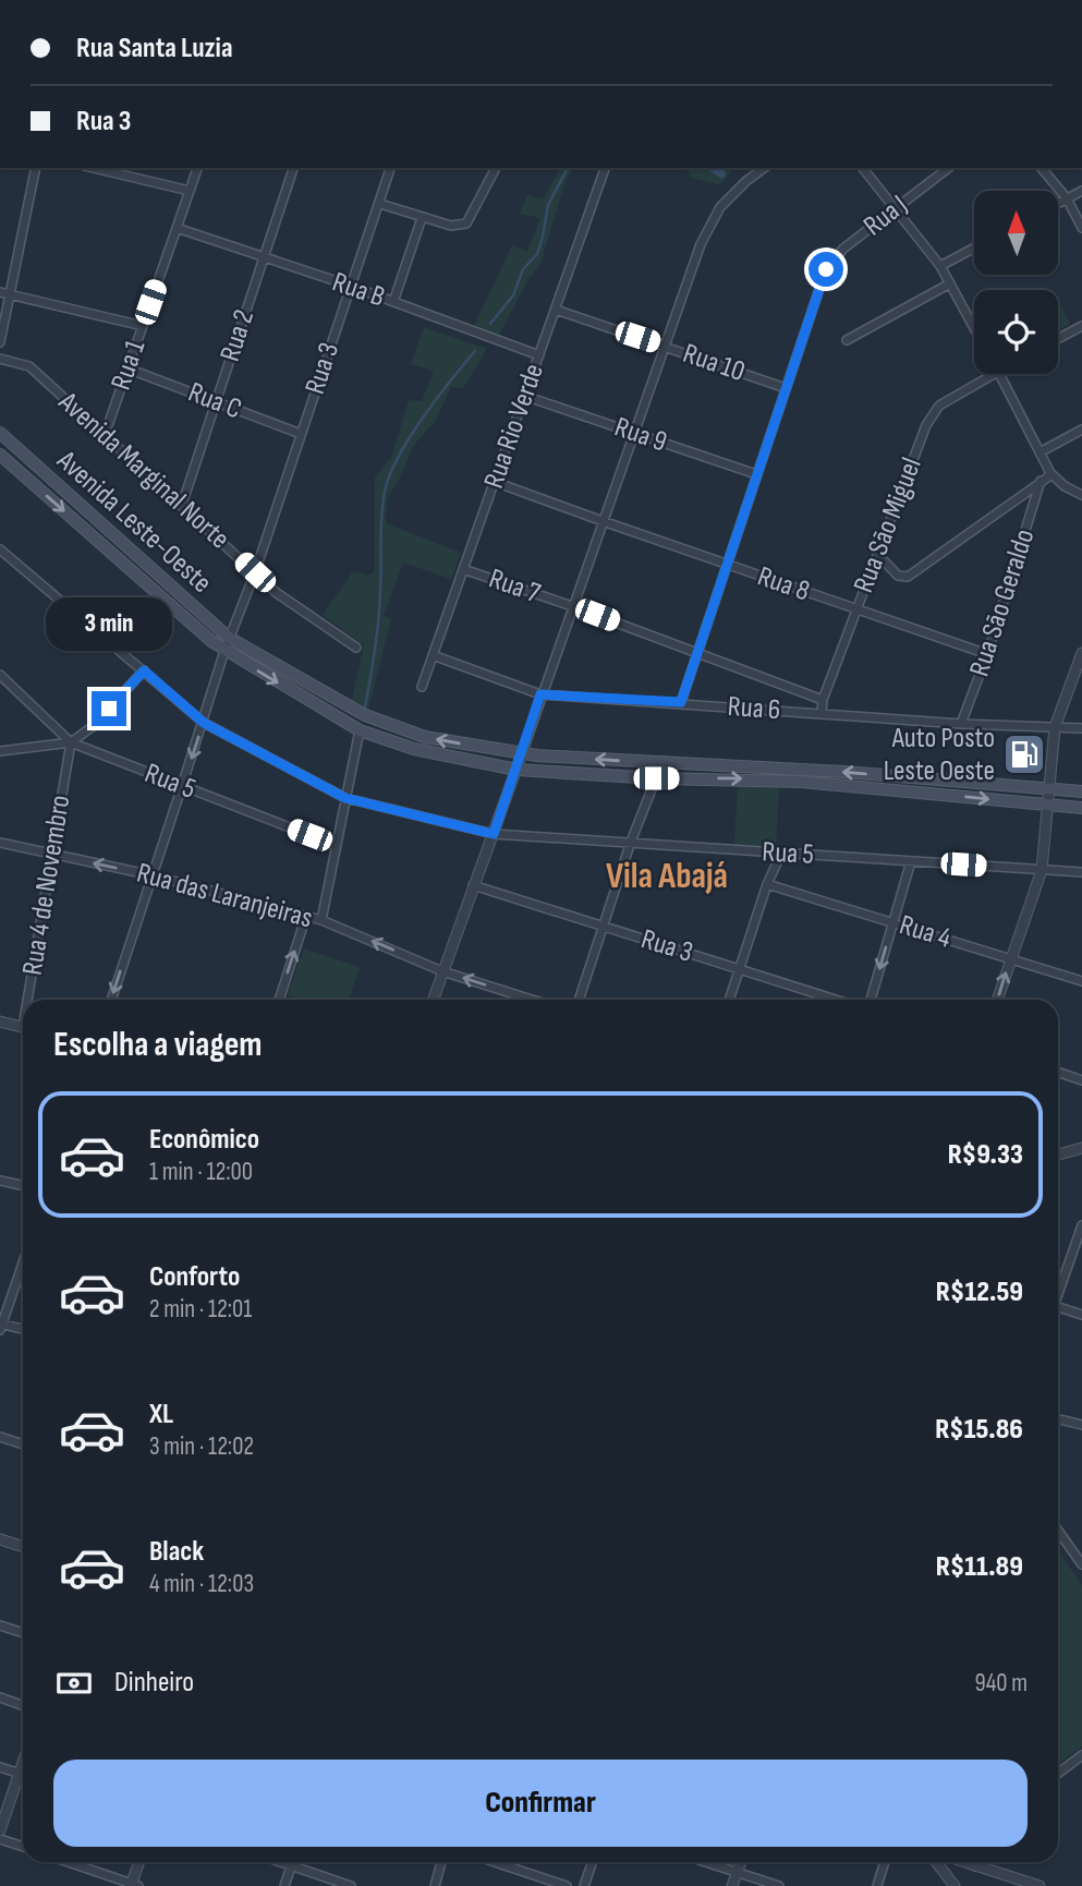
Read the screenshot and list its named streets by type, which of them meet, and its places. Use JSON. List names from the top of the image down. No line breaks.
{"streets":{"main road":["Avenida Leste-Oeste"],"street":["Rua J","Rua B","Rua 2","Rua 10","Rua 1","Rua 3","Rua C","Rua Rio Verde","Rua 9","Avenida Marginal Norte","Rua São Miguel","Rua 8","Rua 7","Rua São Geraldo","Rua 6","Rua 5","Rua 4 de Novembro","Rua das Laranjeiras","Rua 4"]},"crossings":[["Rua J","Rua 10"],["Rua B","Rua 2"],["Rua B","Rua 1"],["Rua B","Rua 3"],["Rua B","Rua Rio Verde"],["Rua 2","Rua C"],["Rua 2","Avenida Marginal Norte"],["Rua 10","Rua Rio Verde"],["Rua 1","Rua C"],["Rua 1","Avenida Marginal Norte"],["Rua 3","Rua C"],["Rua 3","Avenida Marginal Norte"],["Rua 3","Avenida Leste-Oeste"],["Rua 3","Rua 5"],["Rua 3","Rua das Laranjeiras"],["Rua Rio Verde","Rua 9"],["Rua Rio Verde","Rua 8"],["Rua Rio Verde","Rua 7"],["Rua Rio Verde","Rua 6"],["Rua São Miguel","Rua 8"],["Rua São Miguel","Rua 7"],["Rua São Miguel","Rua 6"],["Rua 8","Rua São Geraldo"],["Rua São Geraldo","Rua 6"],["Rua 5","Rua 4 de Novembro"],["Rua 4 de Novembro","Rua das Laranjeiras"]],"one_way":["Rua das Laranjeiras"],"districts":["Vila Abajá"],"places":{"fuel station":["Auto Posto Leste Oeste"]},"north":"top","page":{"banner":["Rua Santa Luzia","Rua 3"],"bubble":"3 min","heading":"Escolha a viagem","list":[{"name":"Econômico","note":"1 min · 12:00","value":"R$9.33"},{"name":"Conforto","note":"2 min · 12:01","value":"R$12.59"},{"name":"XL","note":"3 min · 12:02","value":"R$15.86"},{"name":"Black","note":"4 min · 12:03","value":"R$11.89"}],"pay":["Dinheiro","940 m"],"buttons":"Confirmar"}}
